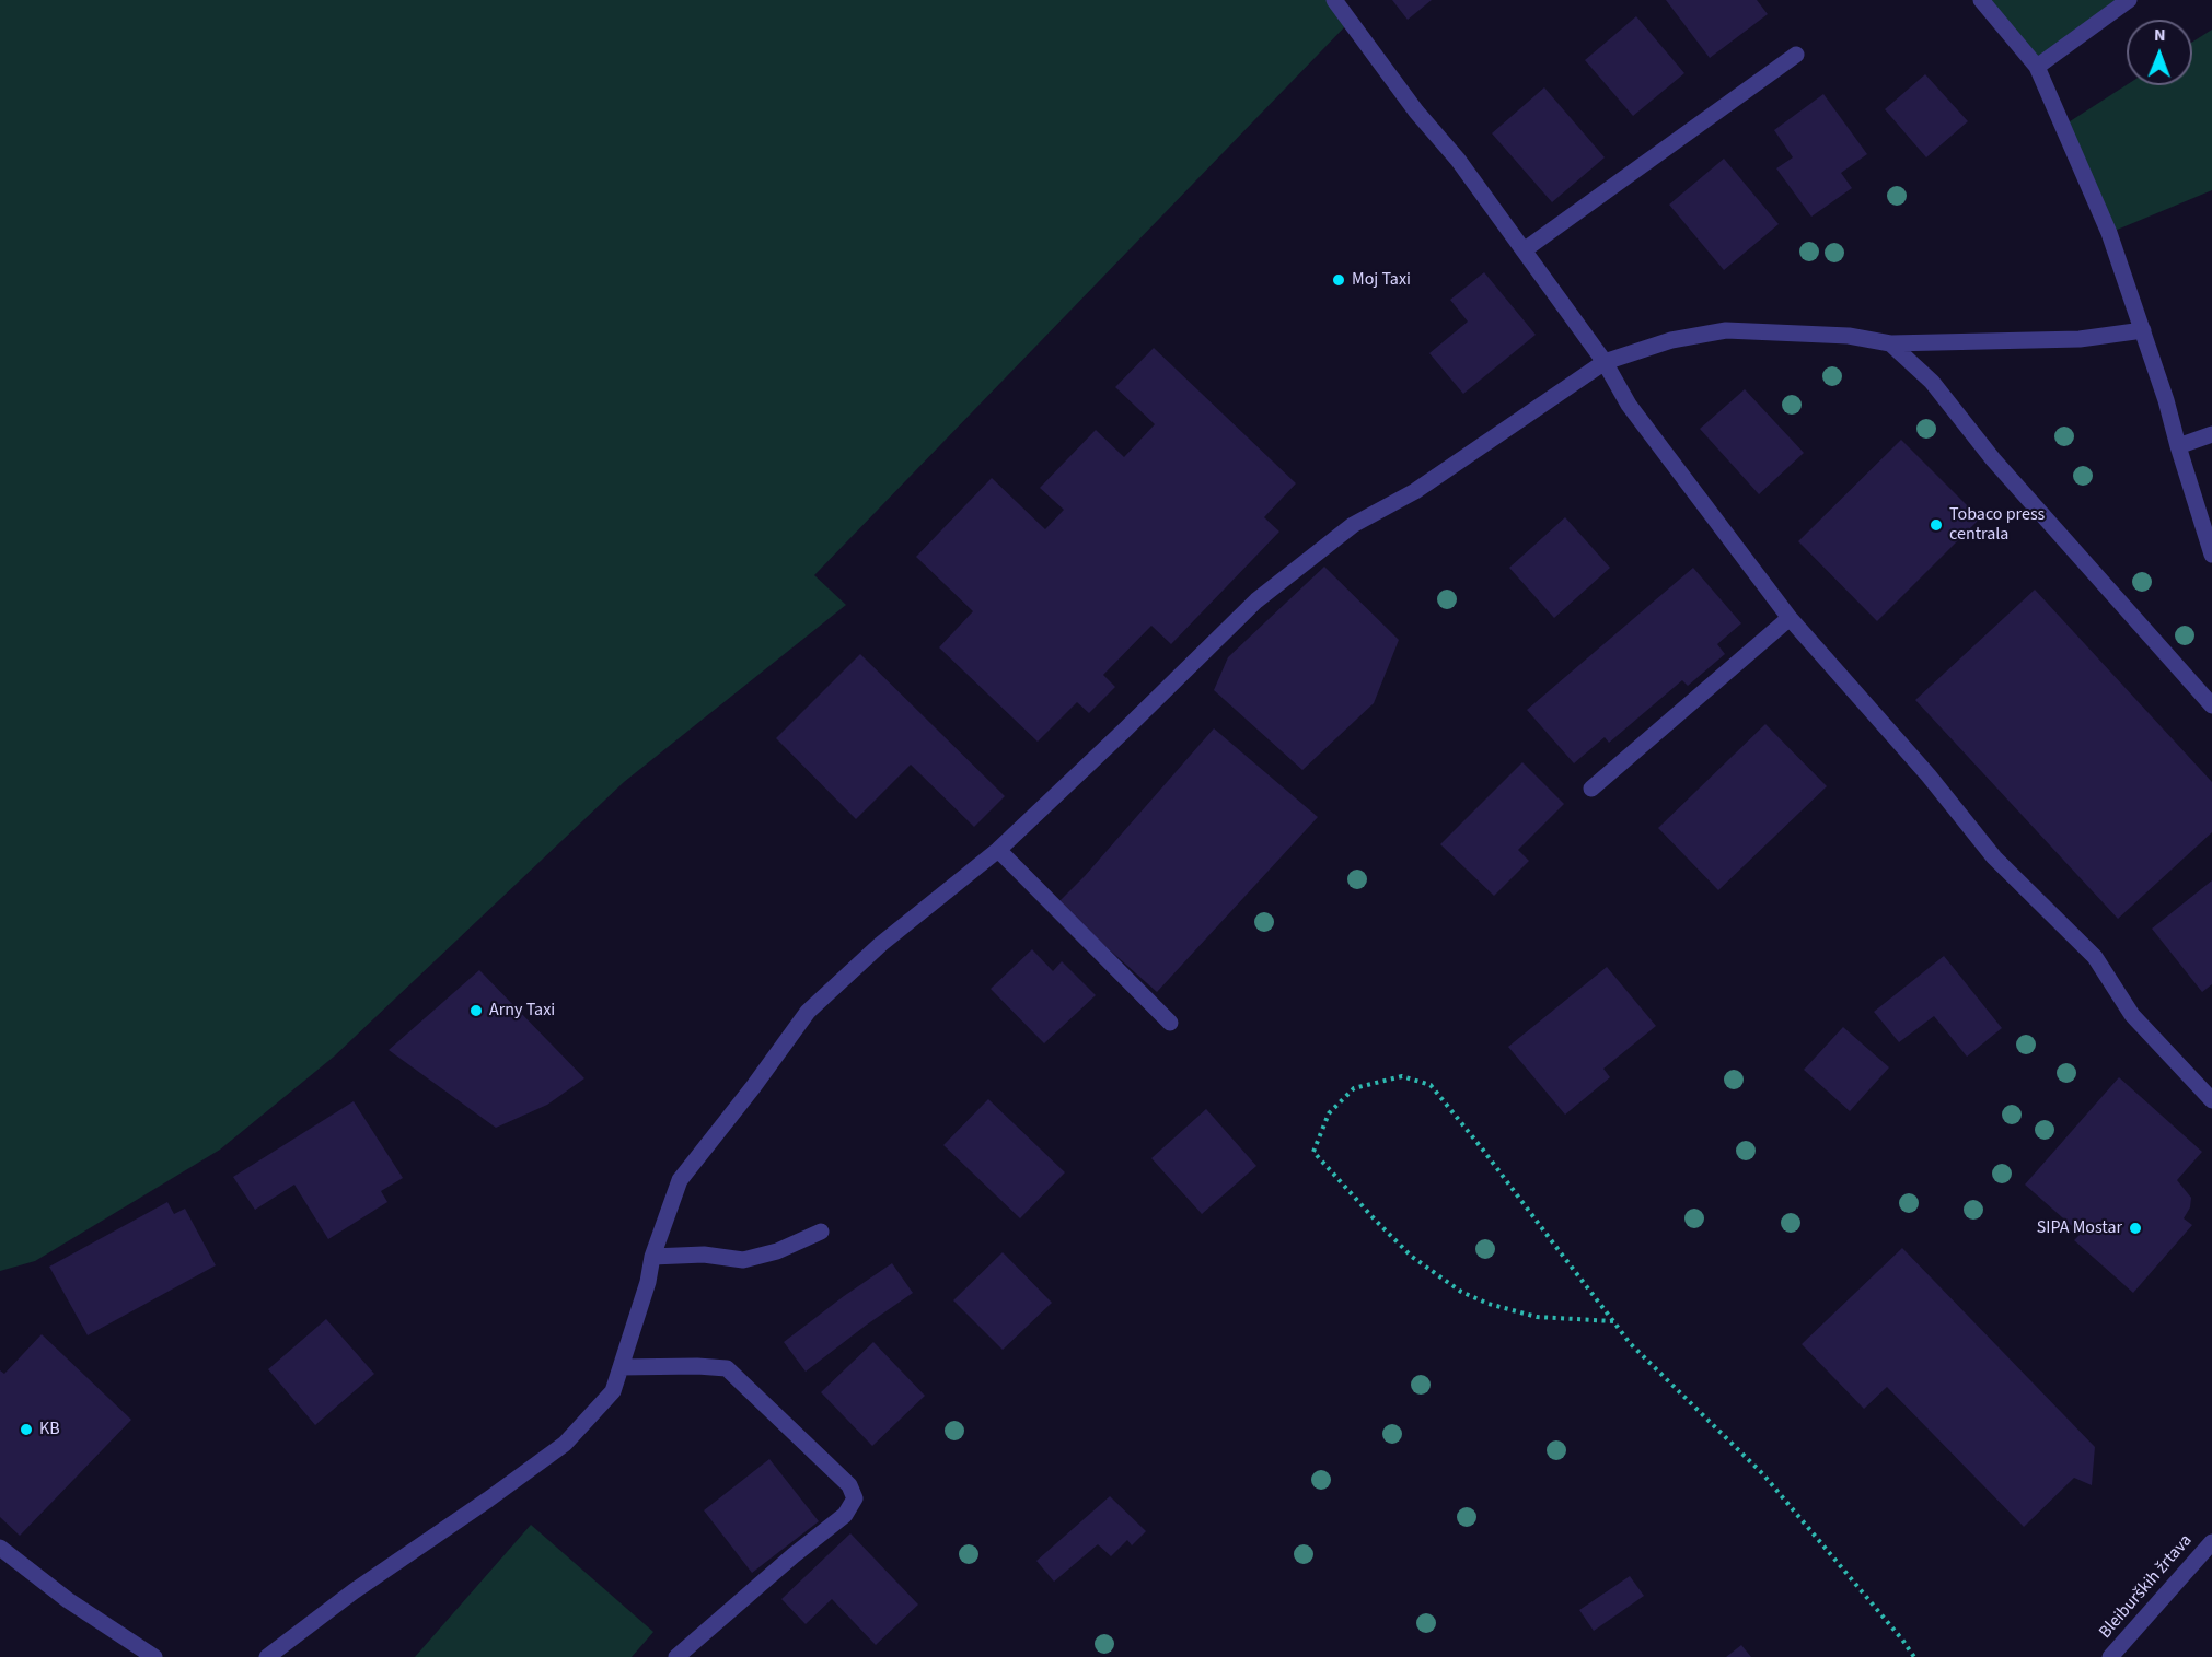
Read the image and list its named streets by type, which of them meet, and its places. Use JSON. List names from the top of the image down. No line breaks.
{"streets":{"street":["Bleiburških žrtava"]},"places":["Moj Taxi","Tobaco press centrala","Arny Taxi","SIPA Mostar","KB"],"north":"top"}
